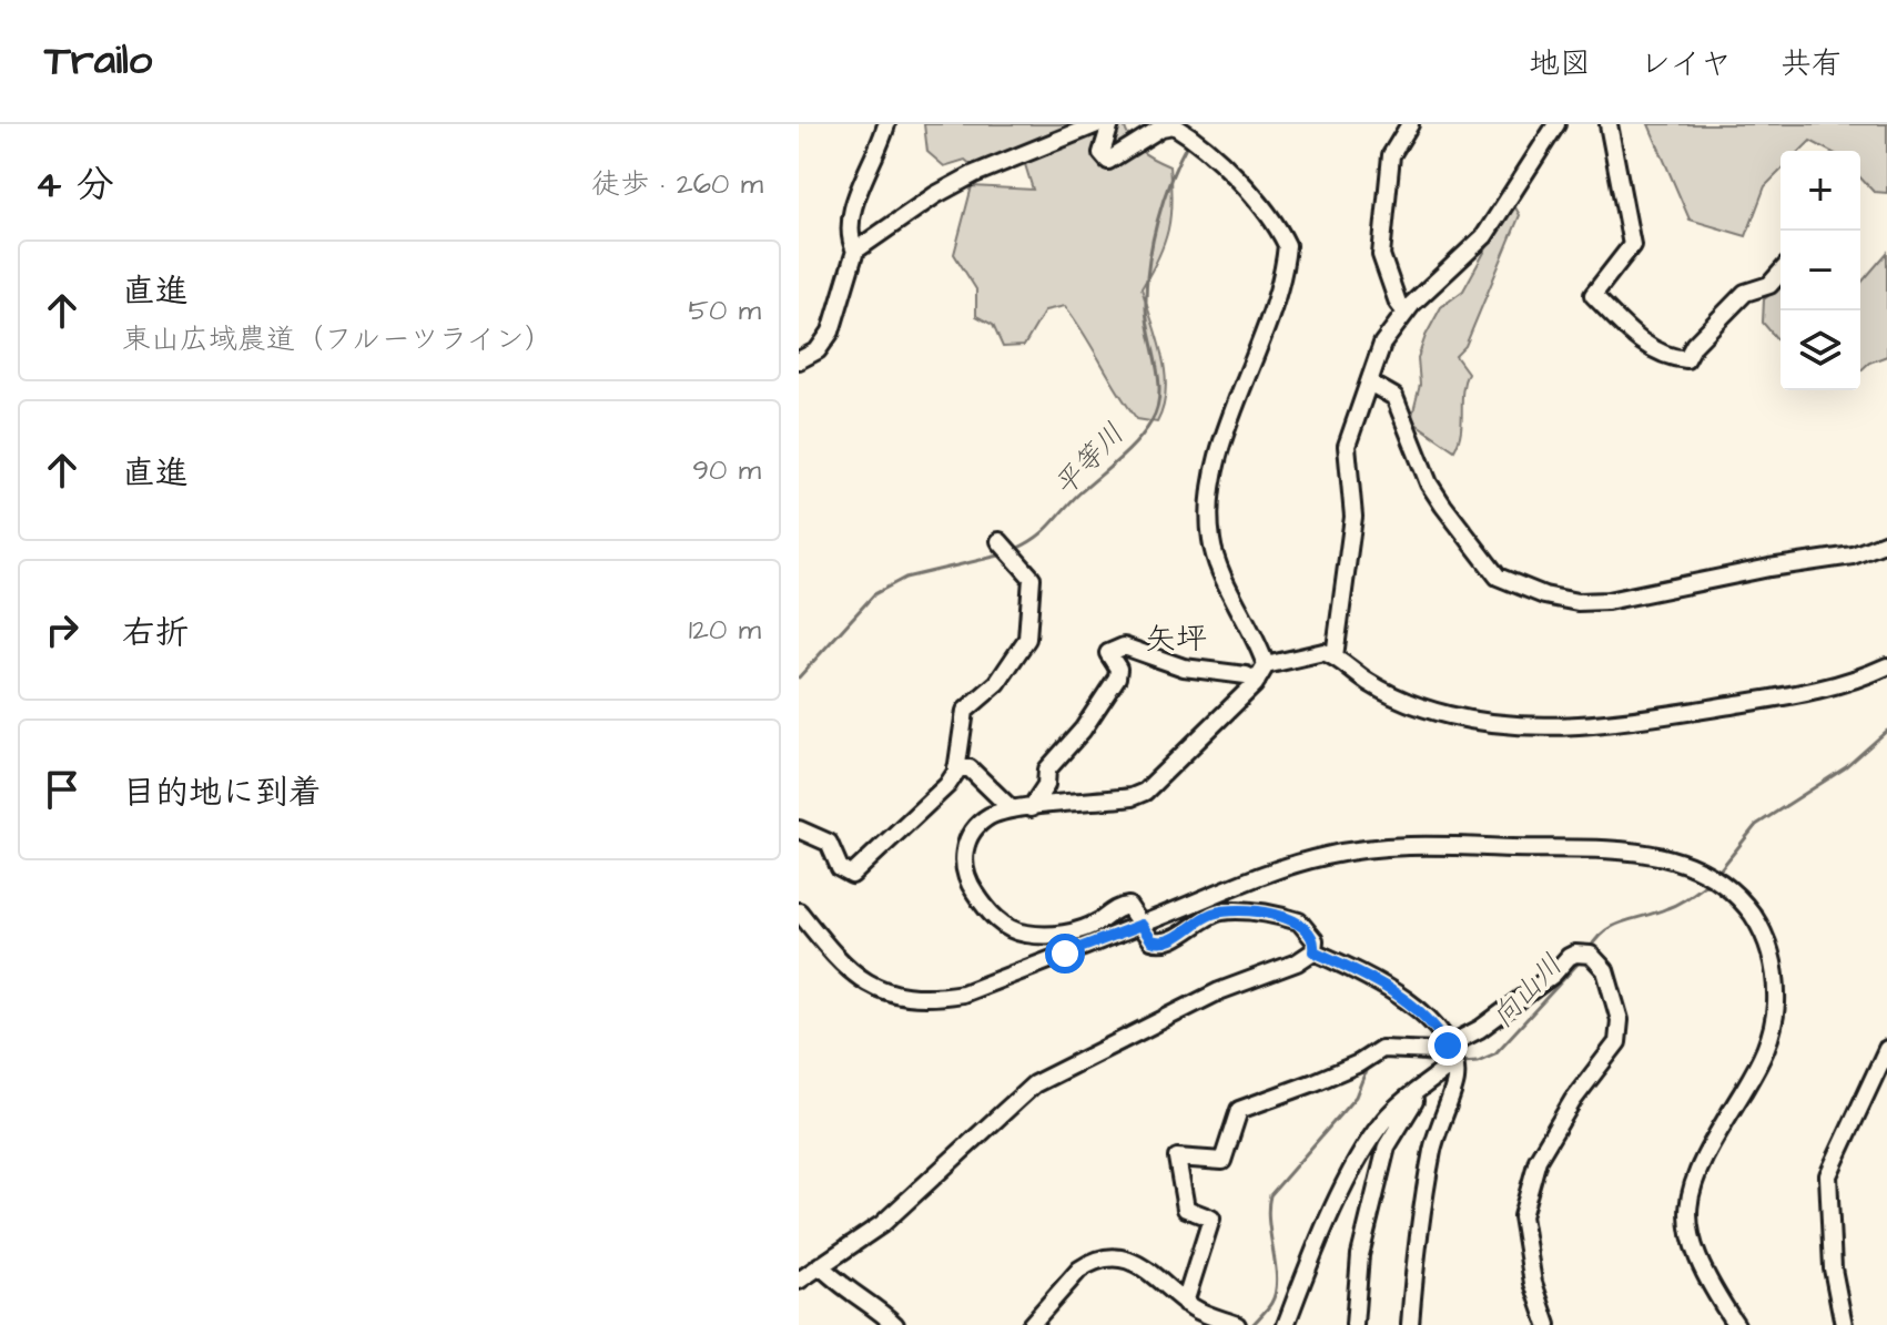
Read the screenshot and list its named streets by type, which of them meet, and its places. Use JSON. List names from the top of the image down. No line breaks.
{"districts":["矢坪"],"water":["平等川","向山川"],"page":{"header":"Trailo","nav":["地図","レイヤ","共有"],"heading":["4 分","徒歩 · 260 m"],"map_buttons":["+","−"],"list":[["直進","東山広域農道（フルーツライン）","50 m"],["直進","90 m"],["右折","120 m"],"目的地に到着"]}}
